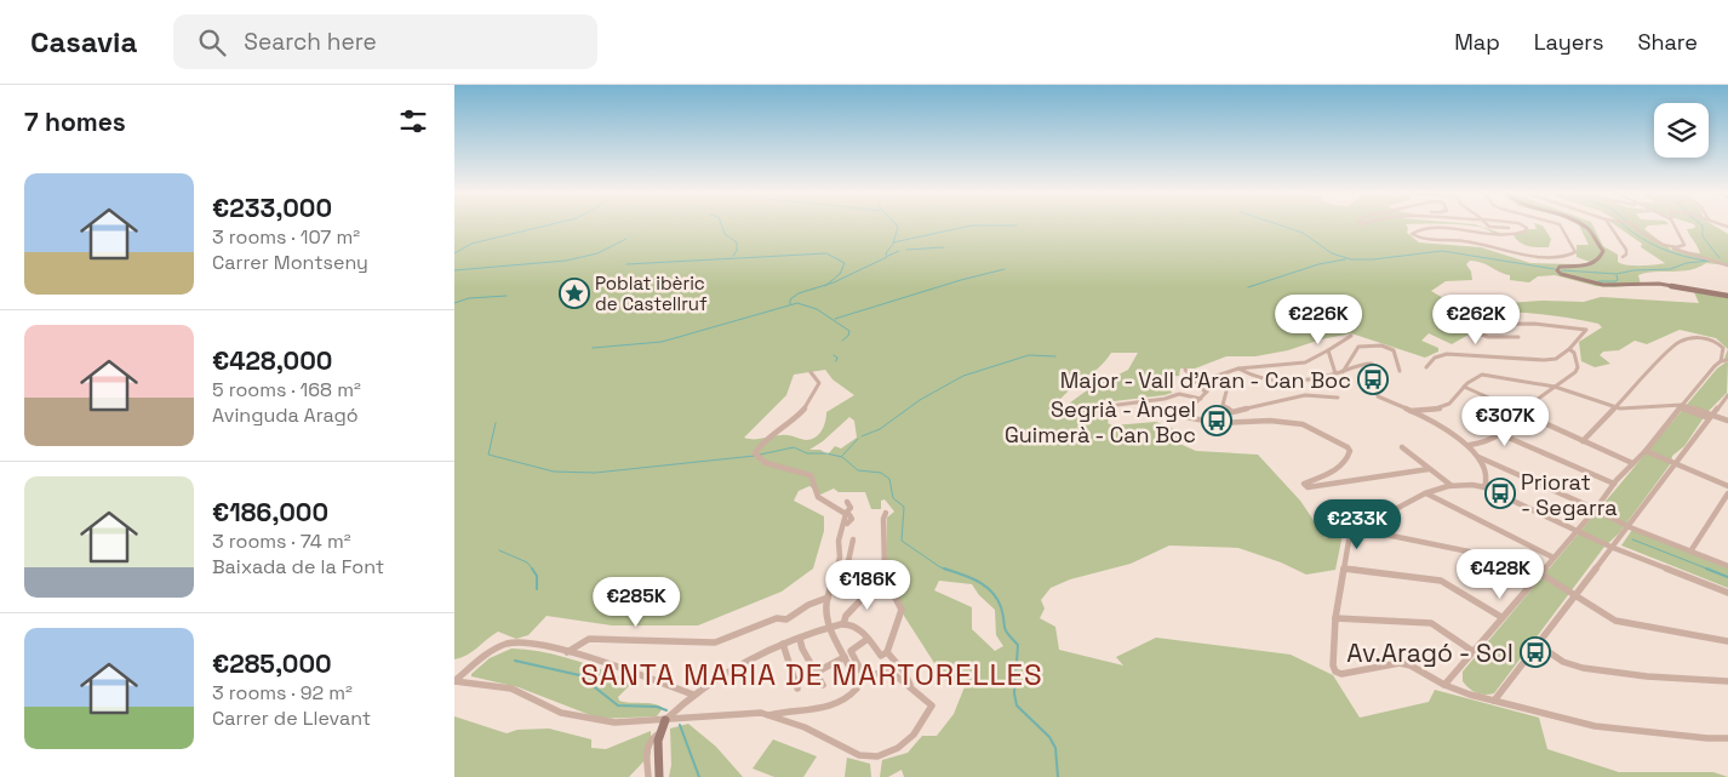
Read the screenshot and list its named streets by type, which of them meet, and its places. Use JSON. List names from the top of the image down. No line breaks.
{"districts":["SANTA MARIA DE MARTORELLES"],"places":{"place":["Poblat ibèric de Castellruf"],"bus stop":["Major - Vall d'Aran - Can Boc","Segrià - Àngel Guimerà - Can Boc","Priorat - Segarra","Av.Aragó - Sol"]},"page":{"header":"Casavia","search":"Search here","nav":["Map","Layers","Share"],"heading":"7 homes","list":[{"name":"€233,000","note":"3 rooms · 107 m² · Carrer Montseny"},{"name":"€428,000","note":"5 rooms · 168 m² · Avinguda Aragó"},{"name":"€186,000","note":"3 rooms · 74 m² · Baixada de la Font"},{"name":"€285,000","note":"3 rooms · 92 m² · Carrer de Llevant"}],"price":["€226K","€262K","€307K","€233K","€428K","€186K","€285K"]}}
